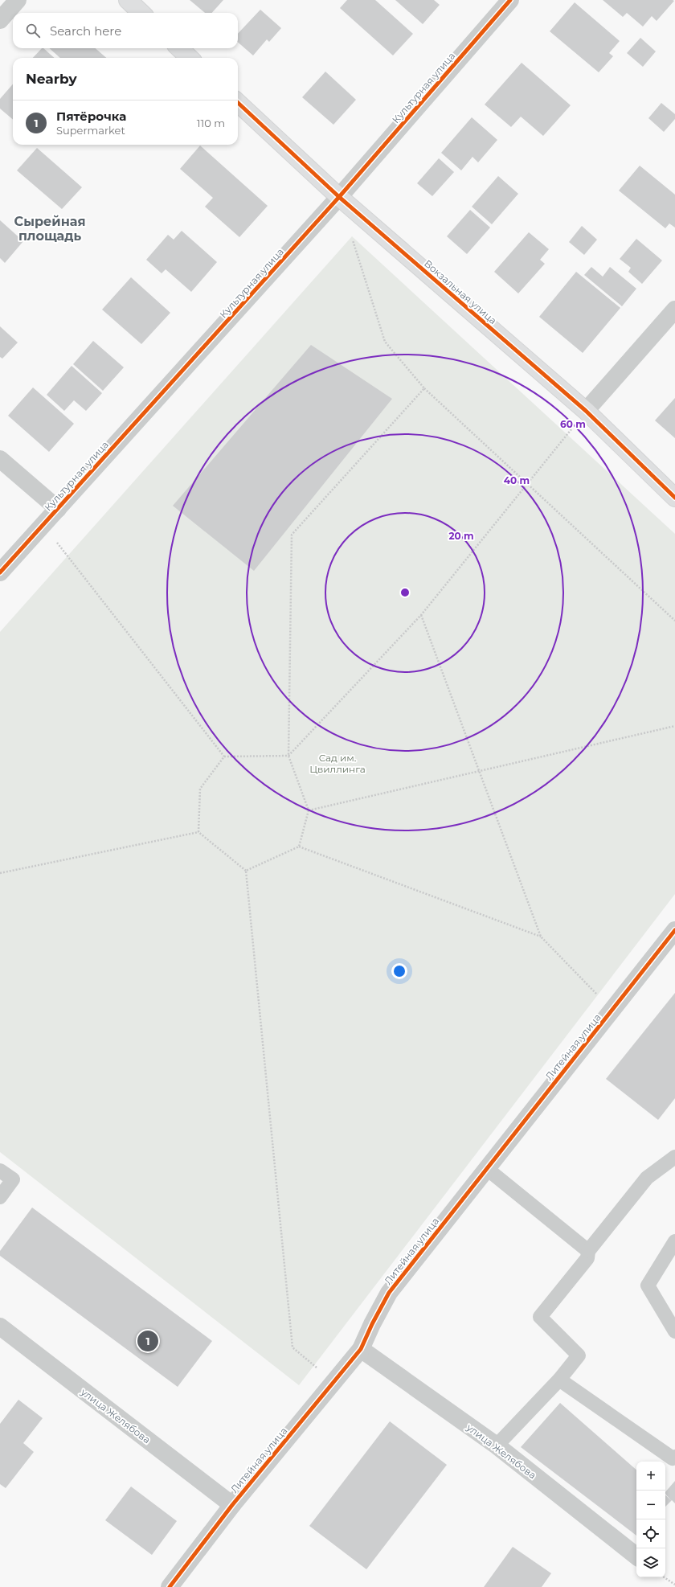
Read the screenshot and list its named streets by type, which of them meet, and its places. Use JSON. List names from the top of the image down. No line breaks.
{"streets":{"street":["Культурная улица","Вокзальная улица","Литейная улица","улица Желябова"]},"crossings":[["Культурная улица","Вокзальная улица"],["Литейная улица","улица Желябова"]],"districts":["Сырейная площадь"],"parks":["Сад им. Цвиллинга"],"page":{"search":"Search here","heading":"Nearby","list":[{"mark":"1","name":"Пятёрочка","note":"Supermarket","value":"110 m"}],"pins":"1","map_buttons":["+","−"]},"rings":["60 m","40 m","20 m"]}
